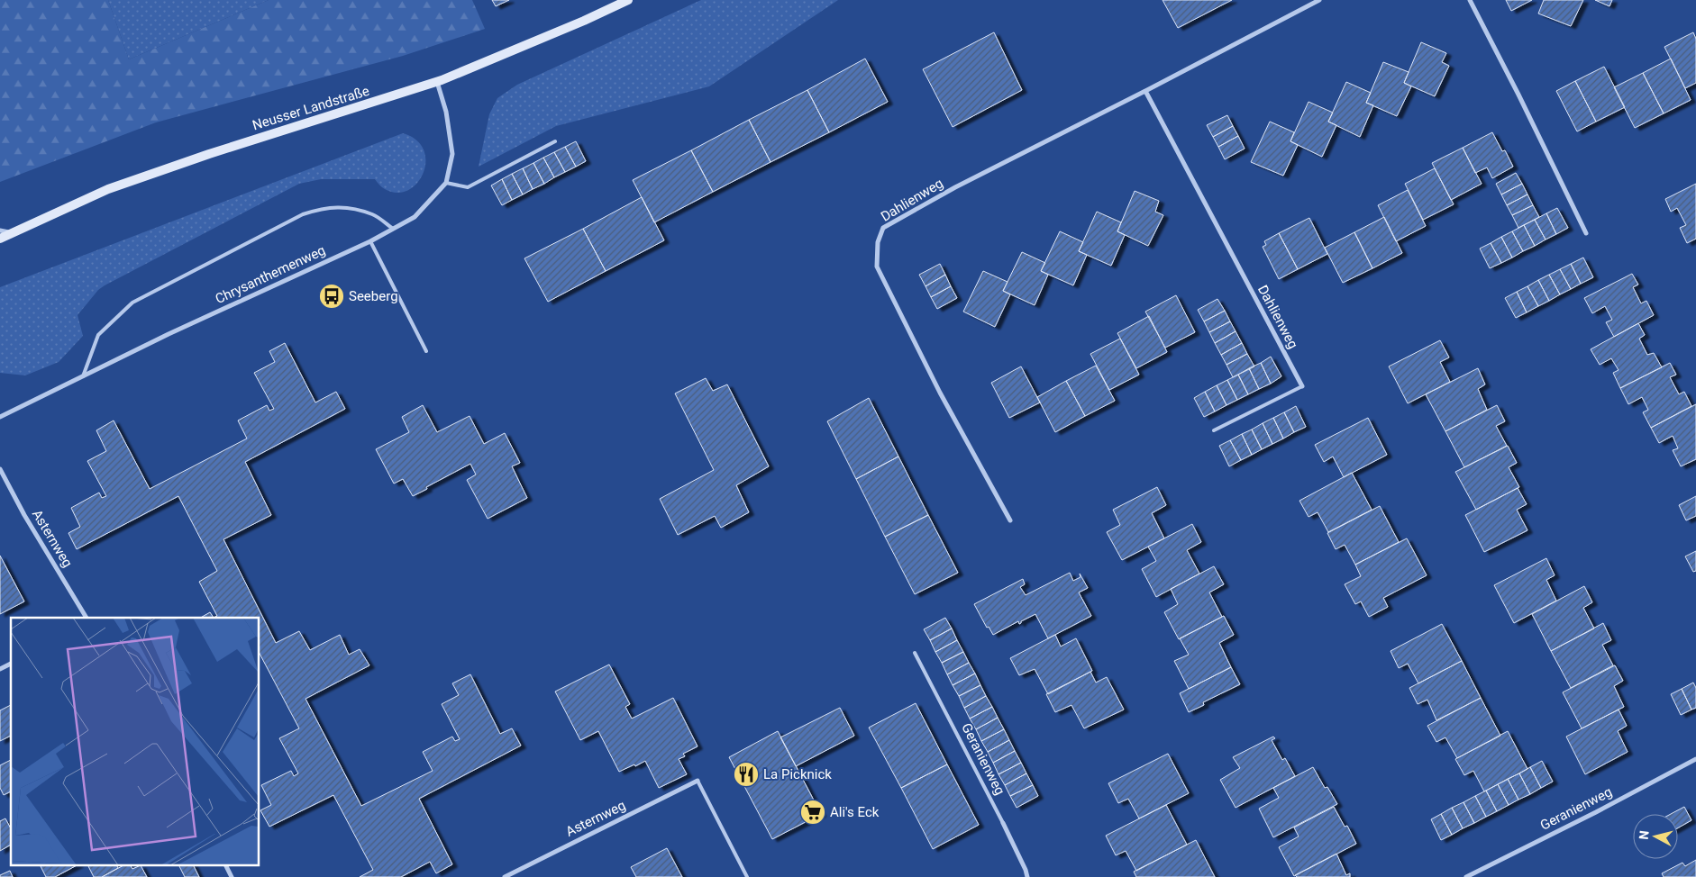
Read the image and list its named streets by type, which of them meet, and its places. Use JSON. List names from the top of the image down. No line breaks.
{"streets":{"main road":["Neusser Landstraße"],"street":["Dahlienweg","Chrysanthemenweg","Asternweg","Geranienweg"]},"places":{"bus stop":["Seeberg"],"restaurant":["La Picknick"],"supermarket":["Ali's Eck"]},"north":"left"}
